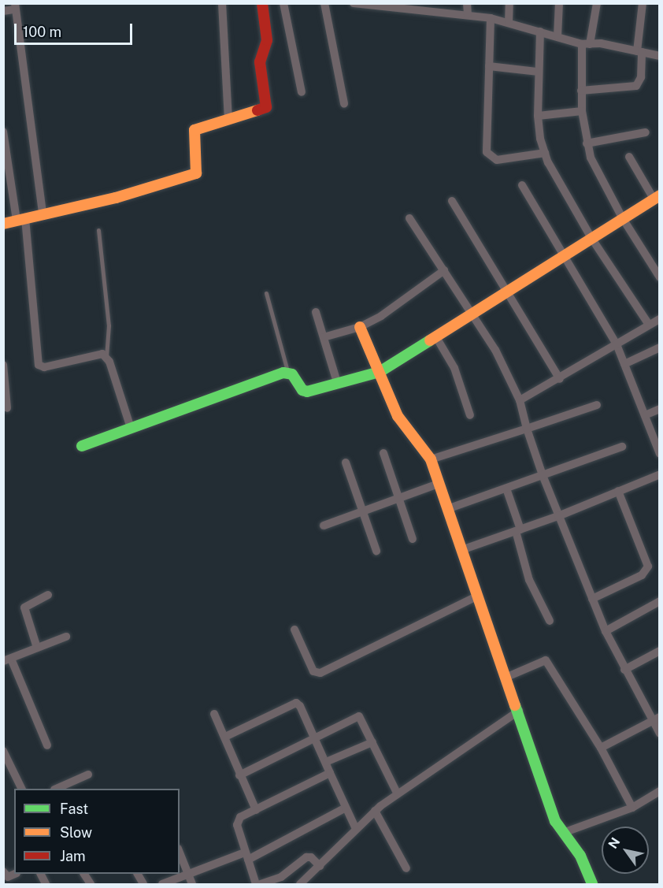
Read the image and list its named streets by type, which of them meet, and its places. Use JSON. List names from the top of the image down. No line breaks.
{"legend":["Fast","Slow","Jam"],"scale_bar":"100 m","north":"top left"}
